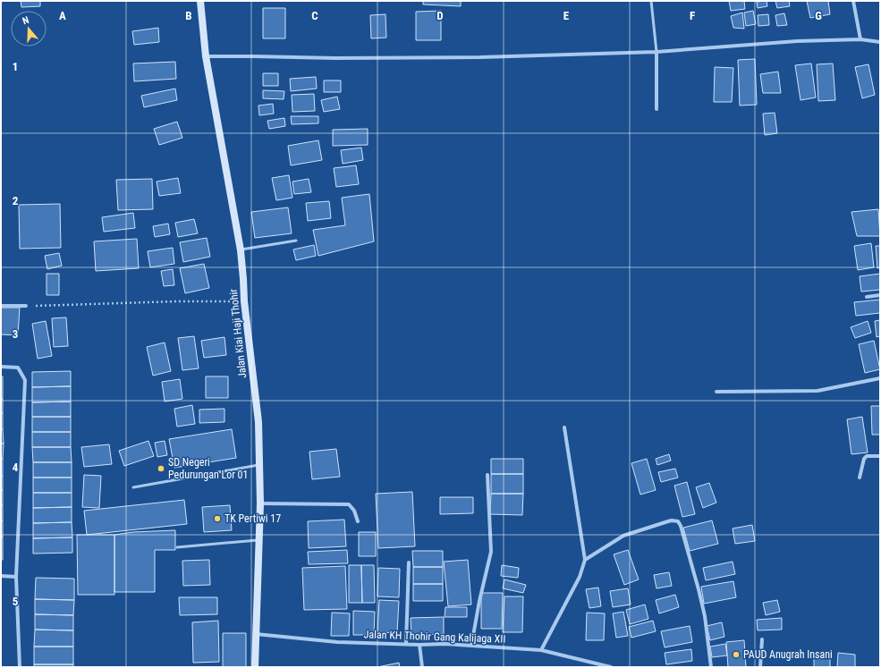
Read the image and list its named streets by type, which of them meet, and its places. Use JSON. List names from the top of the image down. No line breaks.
{"streets":{"street":["Jalan Kiai Haji Thohir","Jalan KH Thohir Gang Kalijaga XII"]},"crossings":[["Jalan Kiai Haji Thohir","Jalan KH Thohir Gang Kalijaga XII"]],"places":["SD Negeri Pedurungan Lor 01","TK Pertiwi 17","PAUD Anugrah Insani"],"north":"top","grid":{"columns":["A","B","C","D","E","F","G"],"rows":["1","2","3","4","5"]}}
